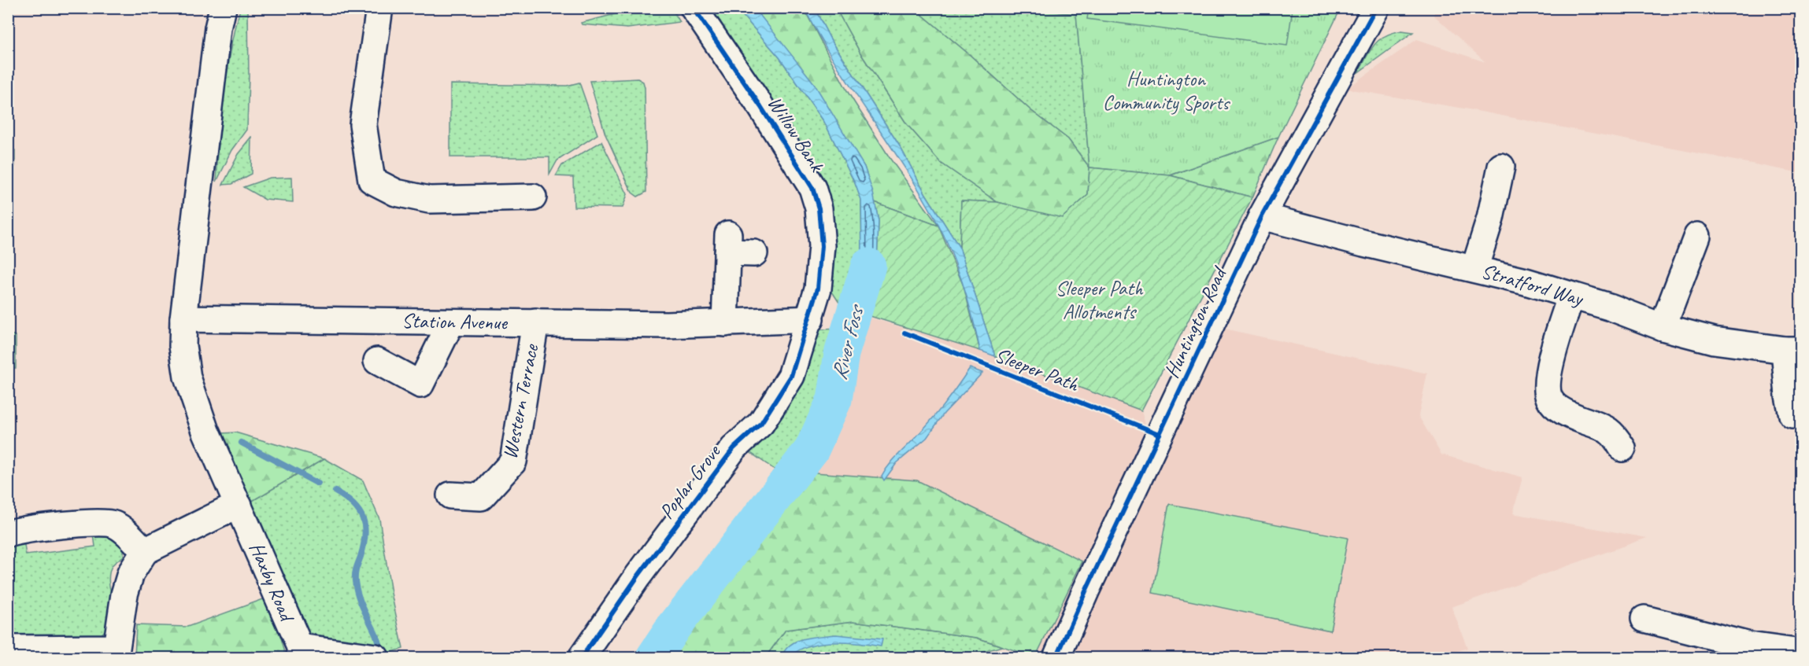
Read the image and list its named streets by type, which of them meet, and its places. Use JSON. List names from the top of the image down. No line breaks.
{"streets":{"street":["Willow Bank","Stratford Way","Station Avenue","Huntington Road","Western Terrace","Poplar Grove","Haxby Road"],"cycle path":["Sleeper Path"]},"crossings":[["Willow Bank","Station Avenue"],["Willow Bank","Poplar Grove"],["Stratford Way","Huntington Road"],["Station Avenue","Western Terrace"],["Station Avenue","Poplar Grove"],["Station Avenue","Haxby Road"]],"water":["River Foss"],"parks":["Huntington Community Sports","Sleeper Path Allotments"]}
